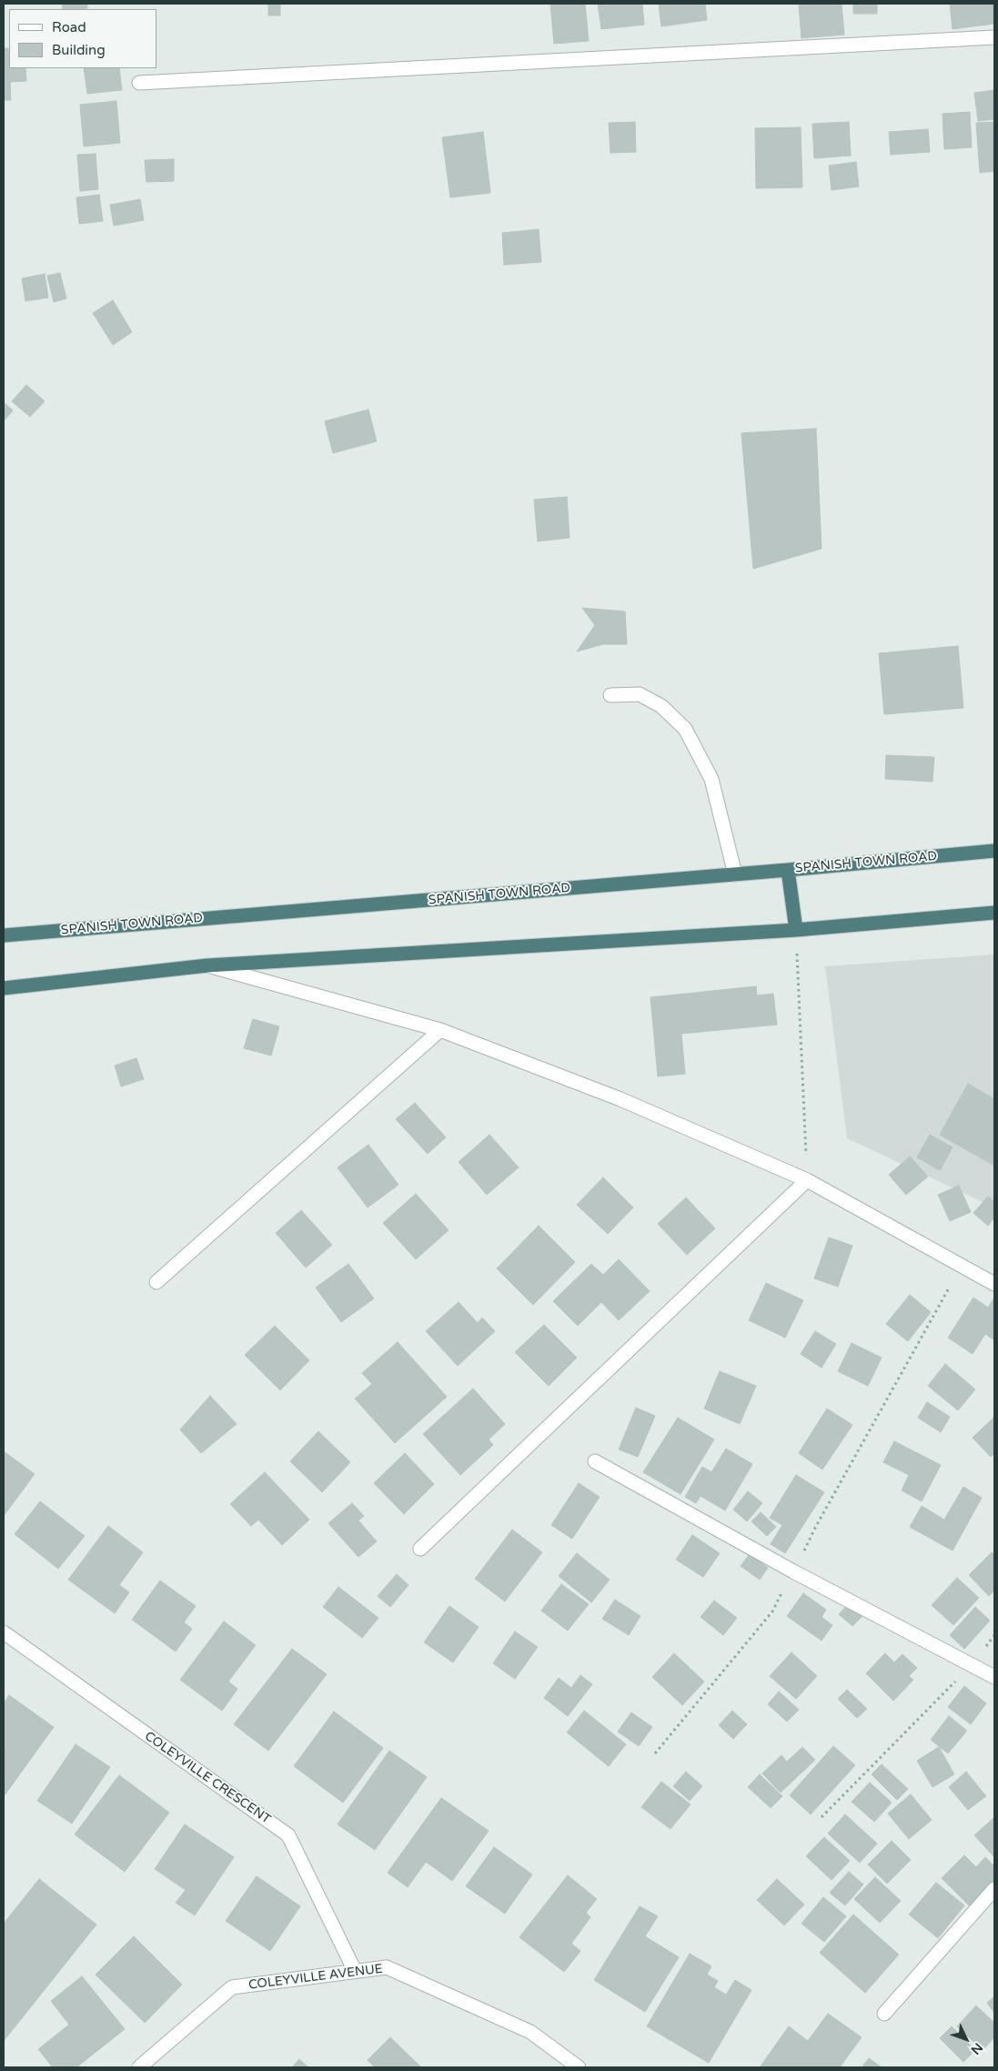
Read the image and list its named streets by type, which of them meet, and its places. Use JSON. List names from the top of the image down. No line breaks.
{"streets":{"highway":["SPANISH TOWN ROAD"],"street":["COLEYVILLE CRESCENT","COLEYVILLE AVENUE"]},"crossings":[["COLEYVILLE CRESCENT","COLEYVILLE AVENUE"]],"legend":["Road","Building"],"north":"bottom right"}
